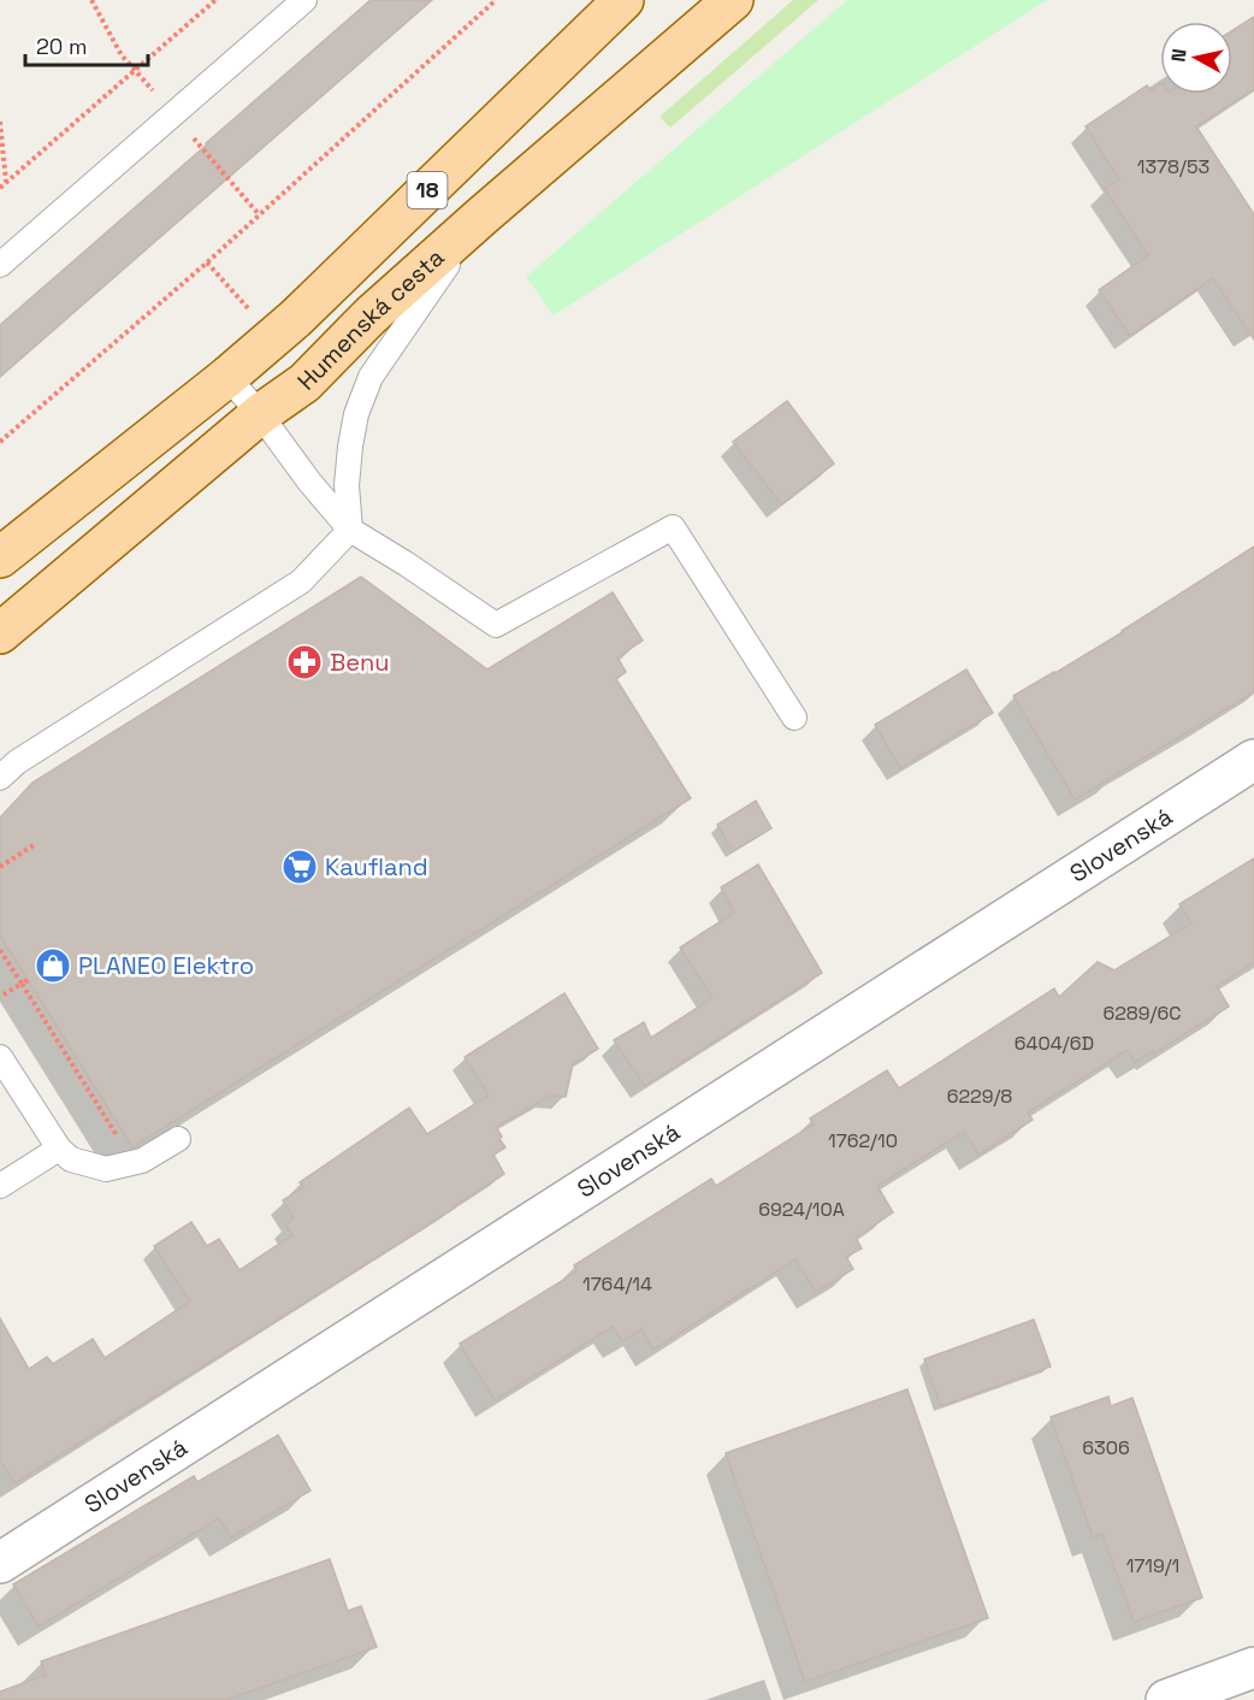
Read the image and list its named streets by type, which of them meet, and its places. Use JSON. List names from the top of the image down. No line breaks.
{"streets":{"main road":["18","Humenská cesta"],"street":["Slovenská"]},"places":{"pharmacy":["Benu"],"supermarket":["Kaufland"],"shop":["PLANEO Elektro"]},"house_numbers":["1378/53","6289/6C","6404/6D","6229/8","1762/10","6924/10A","1764/14","6306","1719/1"],"scale_bar":"20 m","north":"left"}
